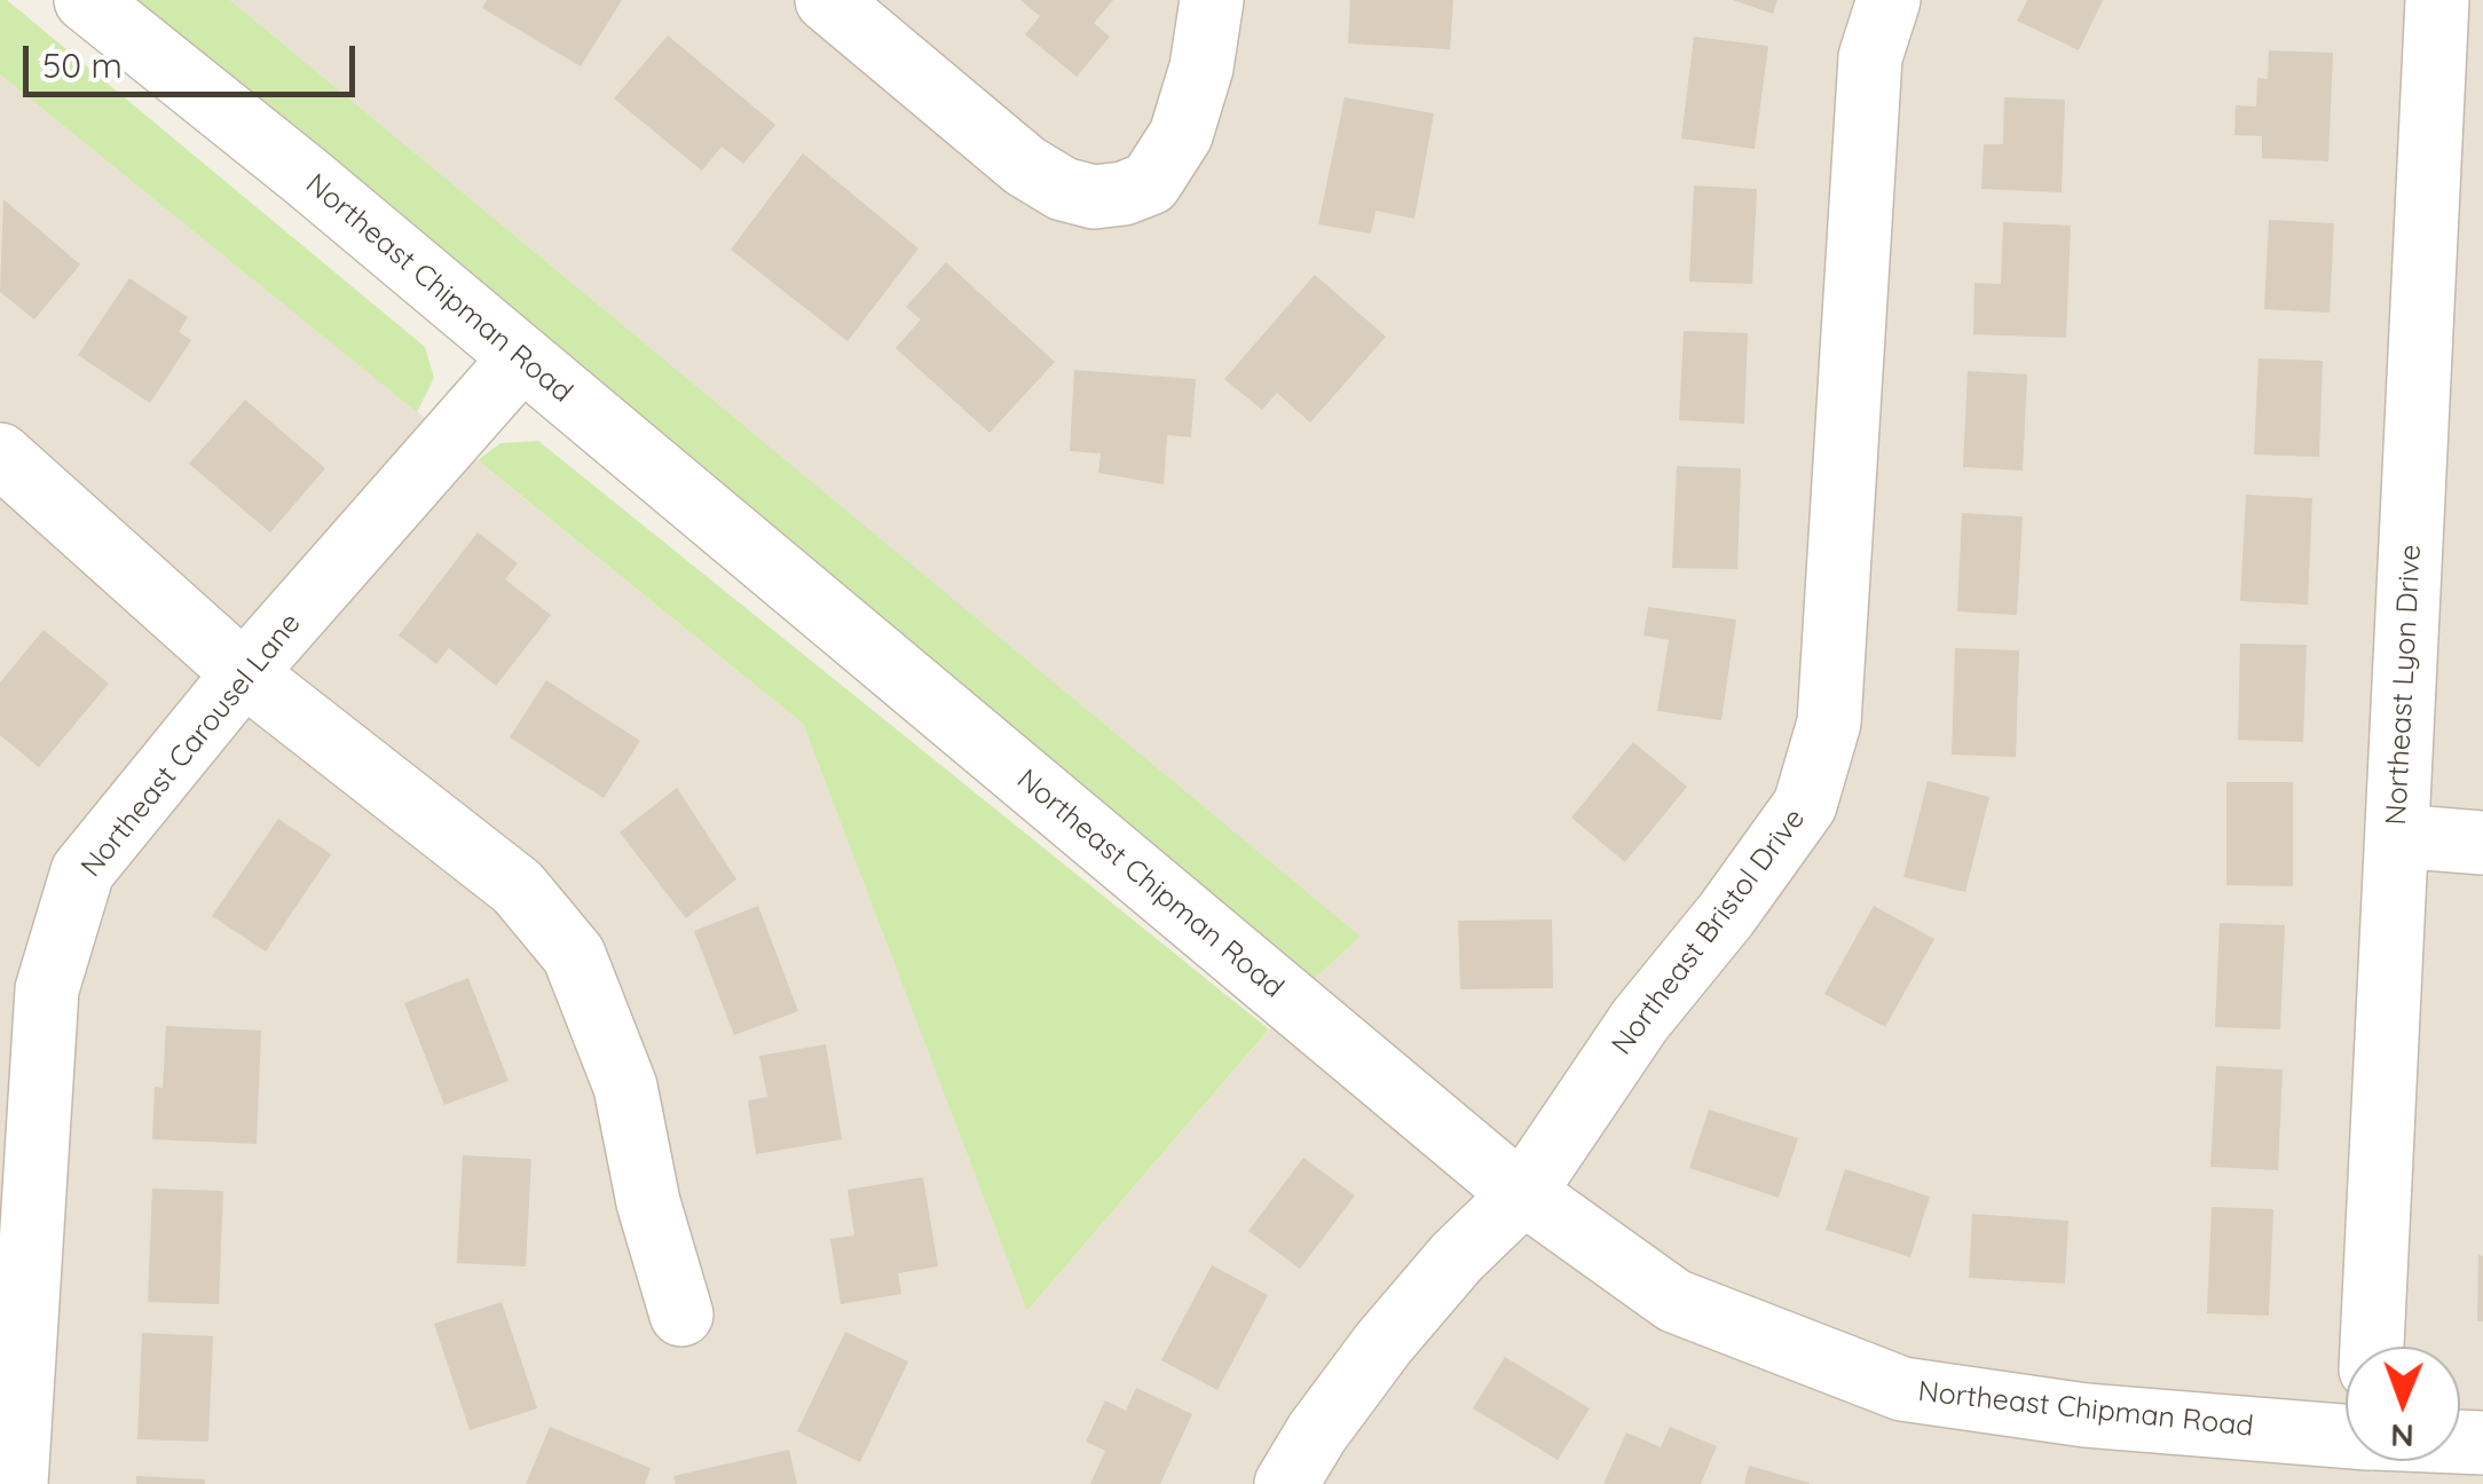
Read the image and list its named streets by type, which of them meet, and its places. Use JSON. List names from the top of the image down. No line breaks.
{"streets":{"street":["Northeast Chipman Road","Northeast Lyon Drive","Northeast Carousel Lane","Northeast Bristol Drive"]},"crossings":[["Northeast Chipman Road","Northeast Carousel Lane"],["Northeast Chipman Road","Northeast Bristol Drive"]],"scale_bar":"50 m","north":"bottom"}
